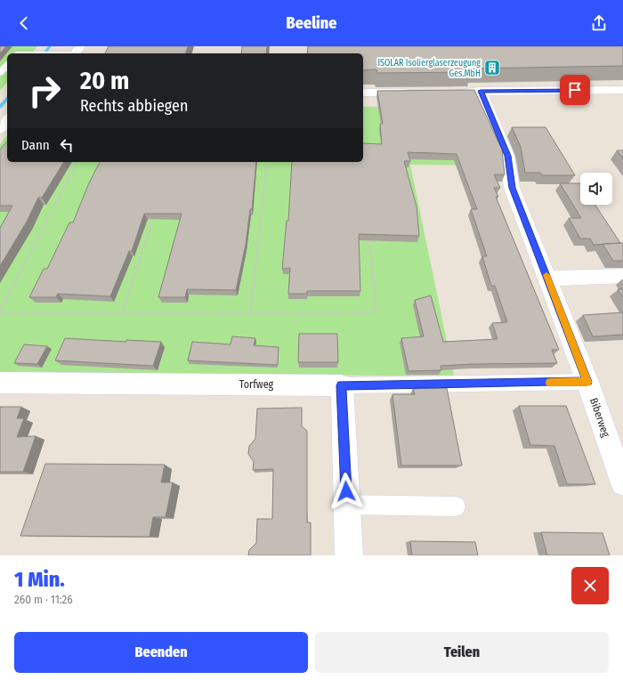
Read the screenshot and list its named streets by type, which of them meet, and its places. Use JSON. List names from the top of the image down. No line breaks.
{"streets":{"street":["Torfweg","Biberweg"]},"places":{"building":["ISOLAR Isolierglaserzeugung Ges.MbH"]},"page":{"header":"Beeline","turn":["20 m","Rechts abbiegen"],"then":"Dann","heading":["1 Min.","260 m · 11:26"],"buttons":["Beenden","Teilen"]}}
